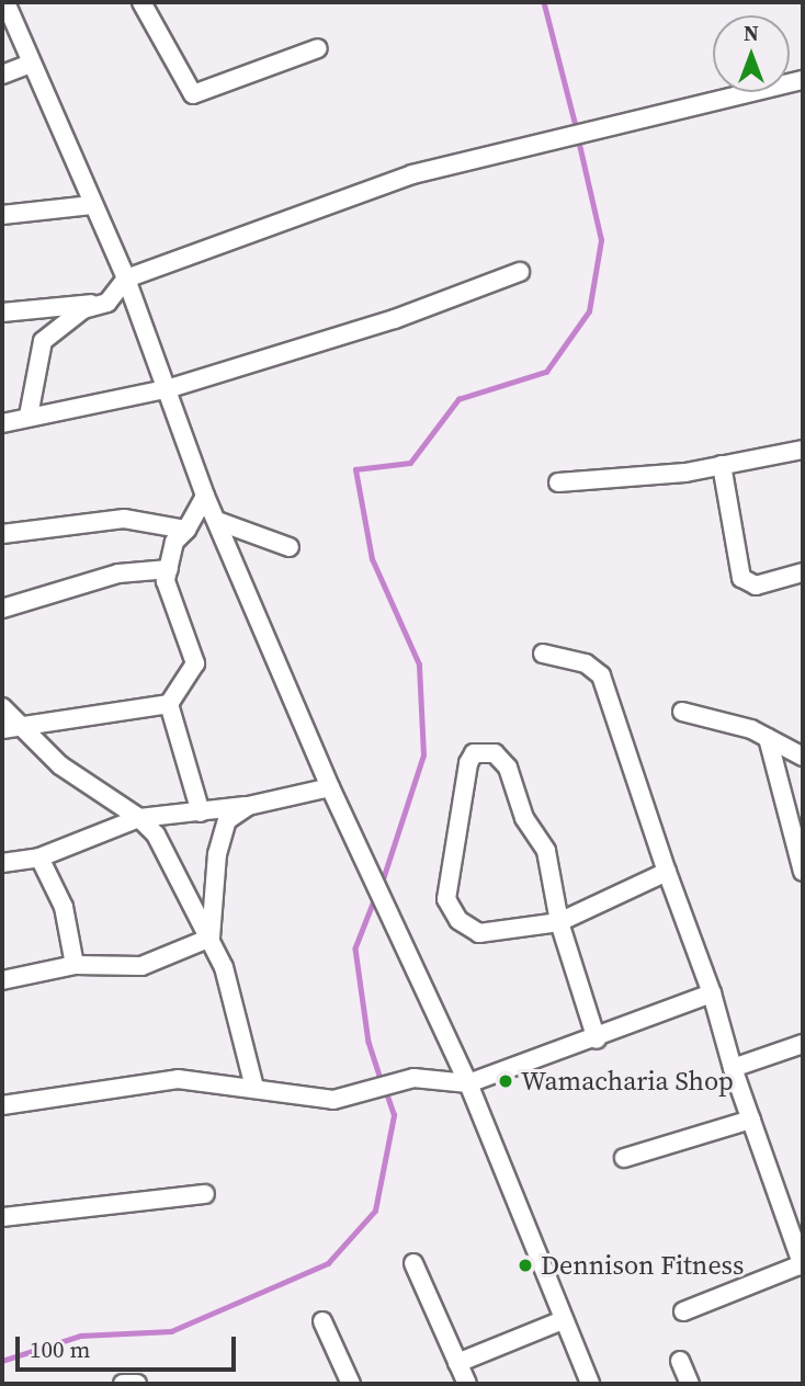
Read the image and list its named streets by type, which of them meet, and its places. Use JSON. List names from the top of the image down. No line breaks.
{"places":["Wamacharia Shop","Dennison Fitness"],"scale_bar":"100 m","north":"top"}
